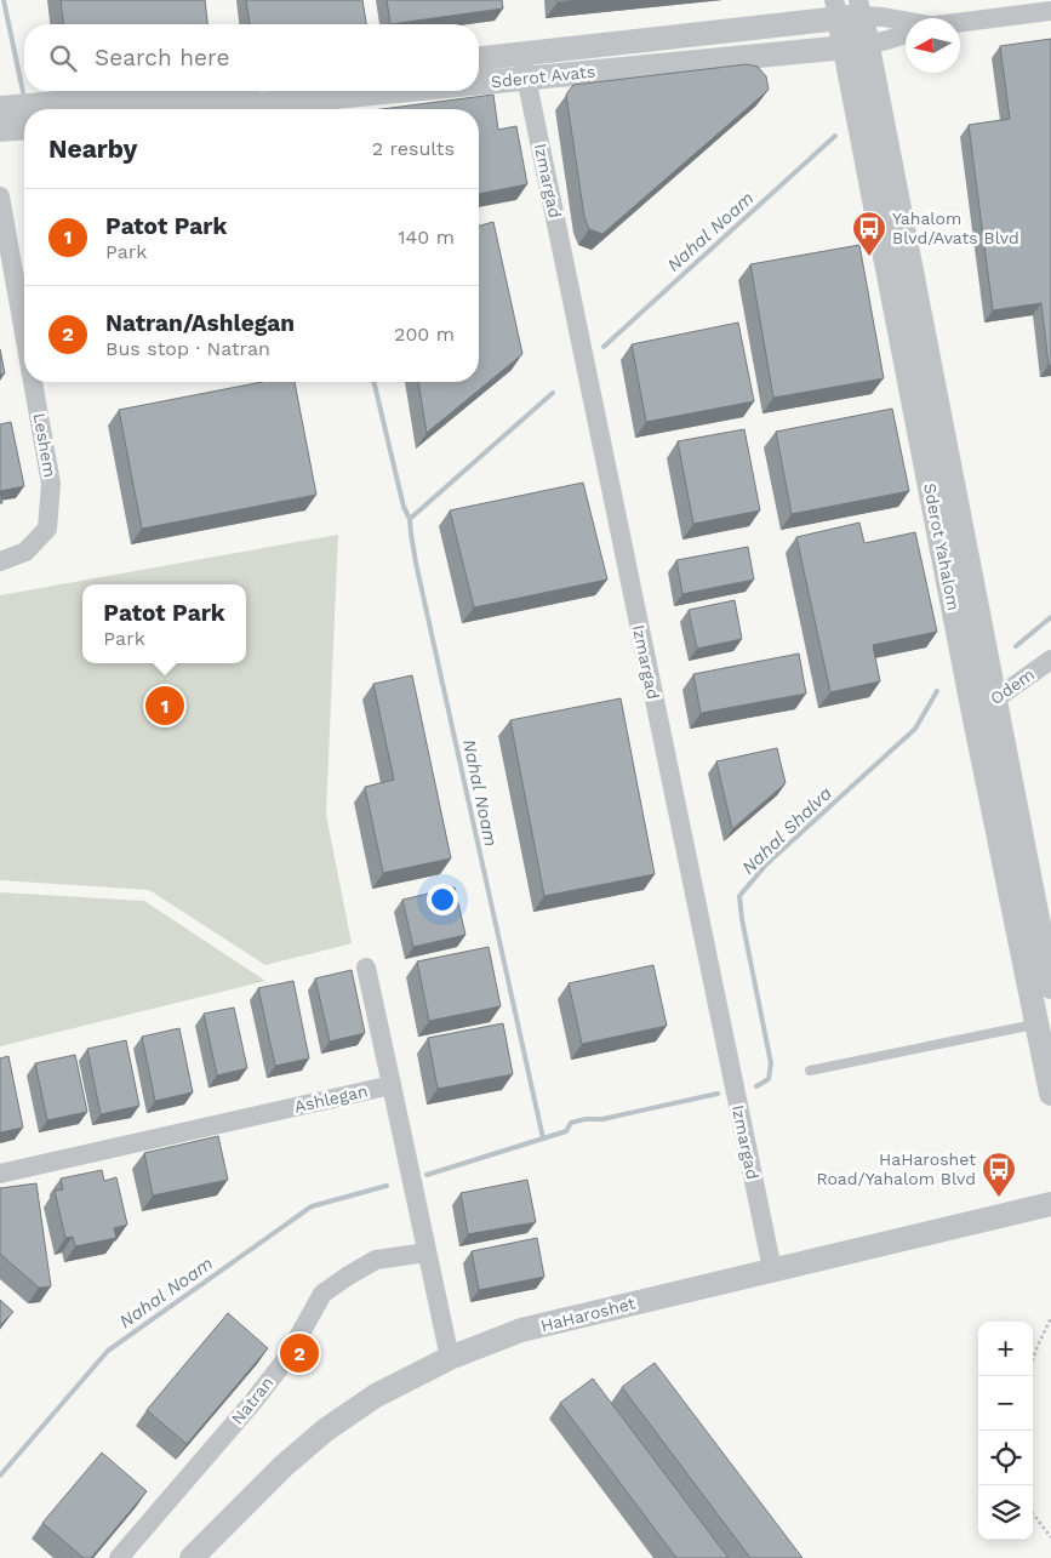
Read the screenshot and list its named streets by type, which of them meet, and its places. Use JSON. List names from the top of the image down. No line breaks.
{"streets":{"street":["Sderot Avats","Izmargad","Leshem","Sderot Yahalom","Odem","Ashlegan","HaHaroshet","Natran"]},"crossings":[["Sderot Avats","Izmargad"],["Sderot Avats","Sderot Yahalom"],["Izmargad","HaHaroshet"],["Sderot Yahalom","Odem"],["Ashlegan","HaHaroshet"],["Ashlegan","Natran"]],"water":["Nahal Noam","Nahal Shalva"],"places":{"bus stop":["Yahalom Blvd/Avats Blvd","HaHaroshet Road/Yahalom Blvd"]},"north":"left","page":{"search":"Search here","heading":["Nearby","2 results"],"list":[{"mark":"1","name":"Patot Park","note":"Park","value":"140 m"},{"mark":"2","name":"Natran/Ashlegan","note":"Bus stop · Natran","value":"200 m"}],"popup":["Patot Park","Park"],"pins":["1","2"],"map_buttons":["+","−"]}}
